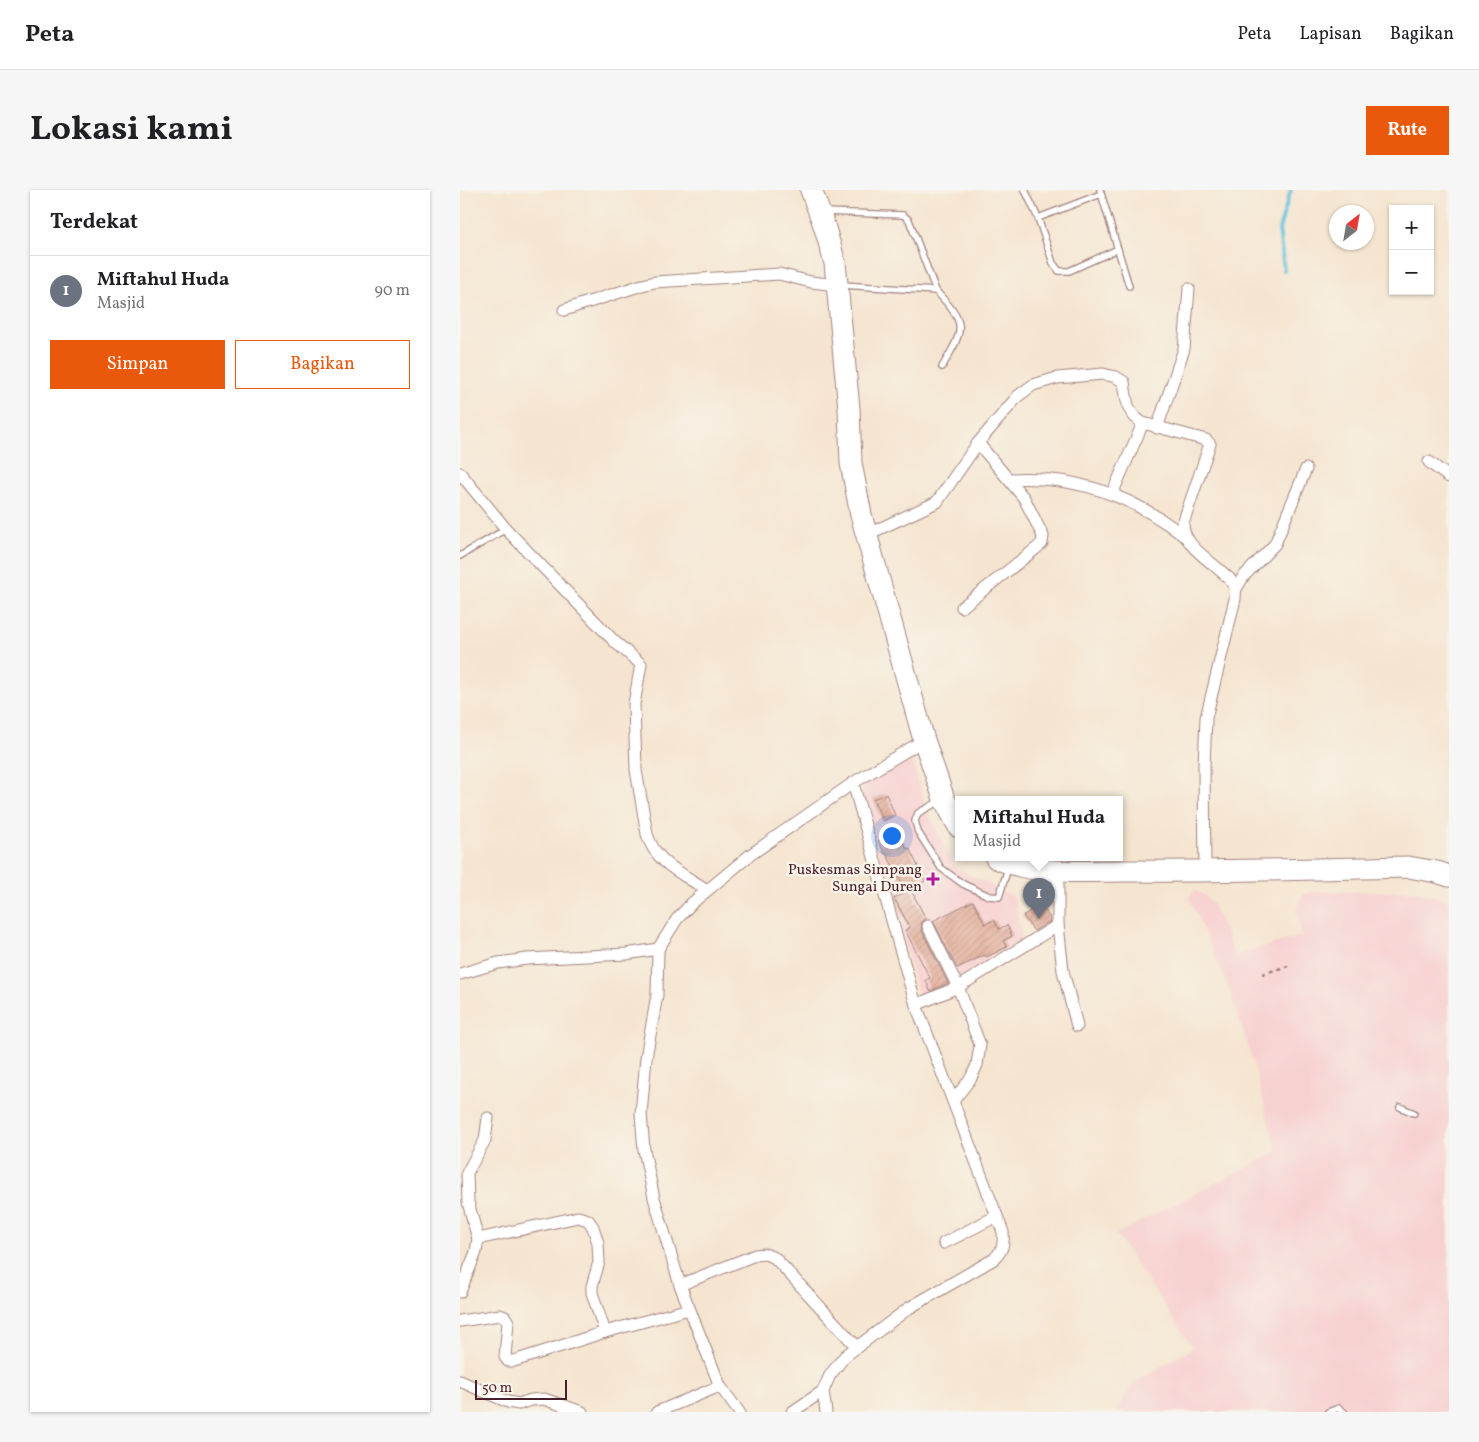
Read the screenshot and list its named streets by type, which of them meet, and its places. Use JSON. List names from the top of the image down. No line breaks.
{"places":{"health":["Puskesmas Simpang Sungai Duren"]},"scale_bar":"50 m","north":"top right","page":{"header":"Peta","nav":["Peta","Lapisan","Bagikan"],"title":"Lokasi kami","buttons":["Rute",["Simpan","Bagikan"]],"heading":"Terdekat","map_buttons":["+","−"],"list":[{"mark":"1","name":"Miftahul Huda","note":"Masjid","value":"90 m"}],"popup":["Miftahul Huda","Masjid"],"pins":"1","scale":"50 m"}}
